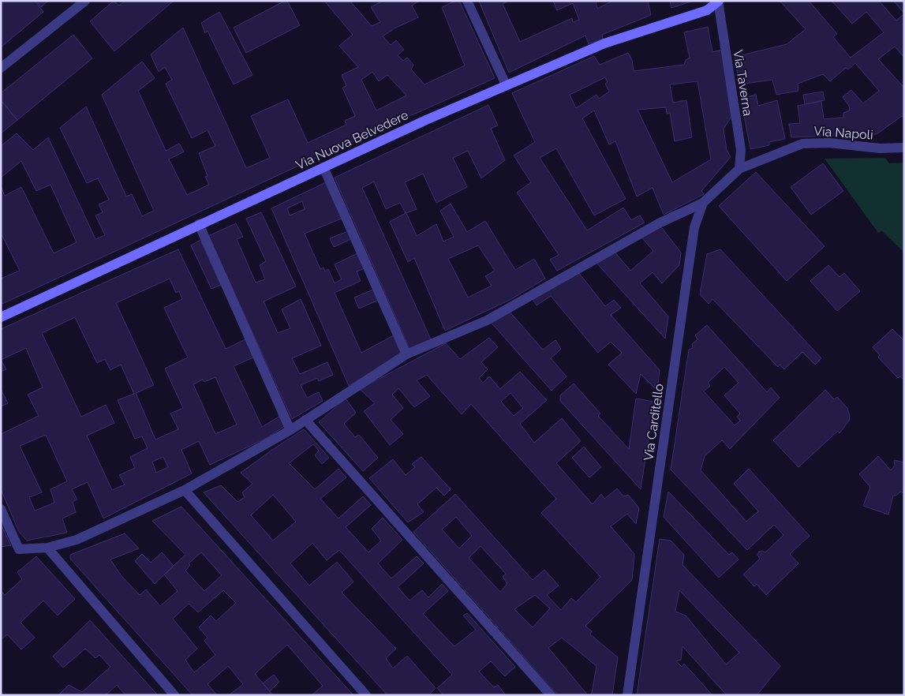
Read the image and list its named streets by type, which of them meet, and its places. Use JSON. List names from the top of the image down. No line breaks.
{"streets":{"street":["Via Taverna","Via Napoli","Via Nuova Belvedere","Via Carditello"]},"crossings":[["Via Taverna","Via Napoli"],["Via Taverna","Via Nuova Belvedere"],["Via Taverna","Via Carditello"],["Via Napoli","Via Carditello"]]}
